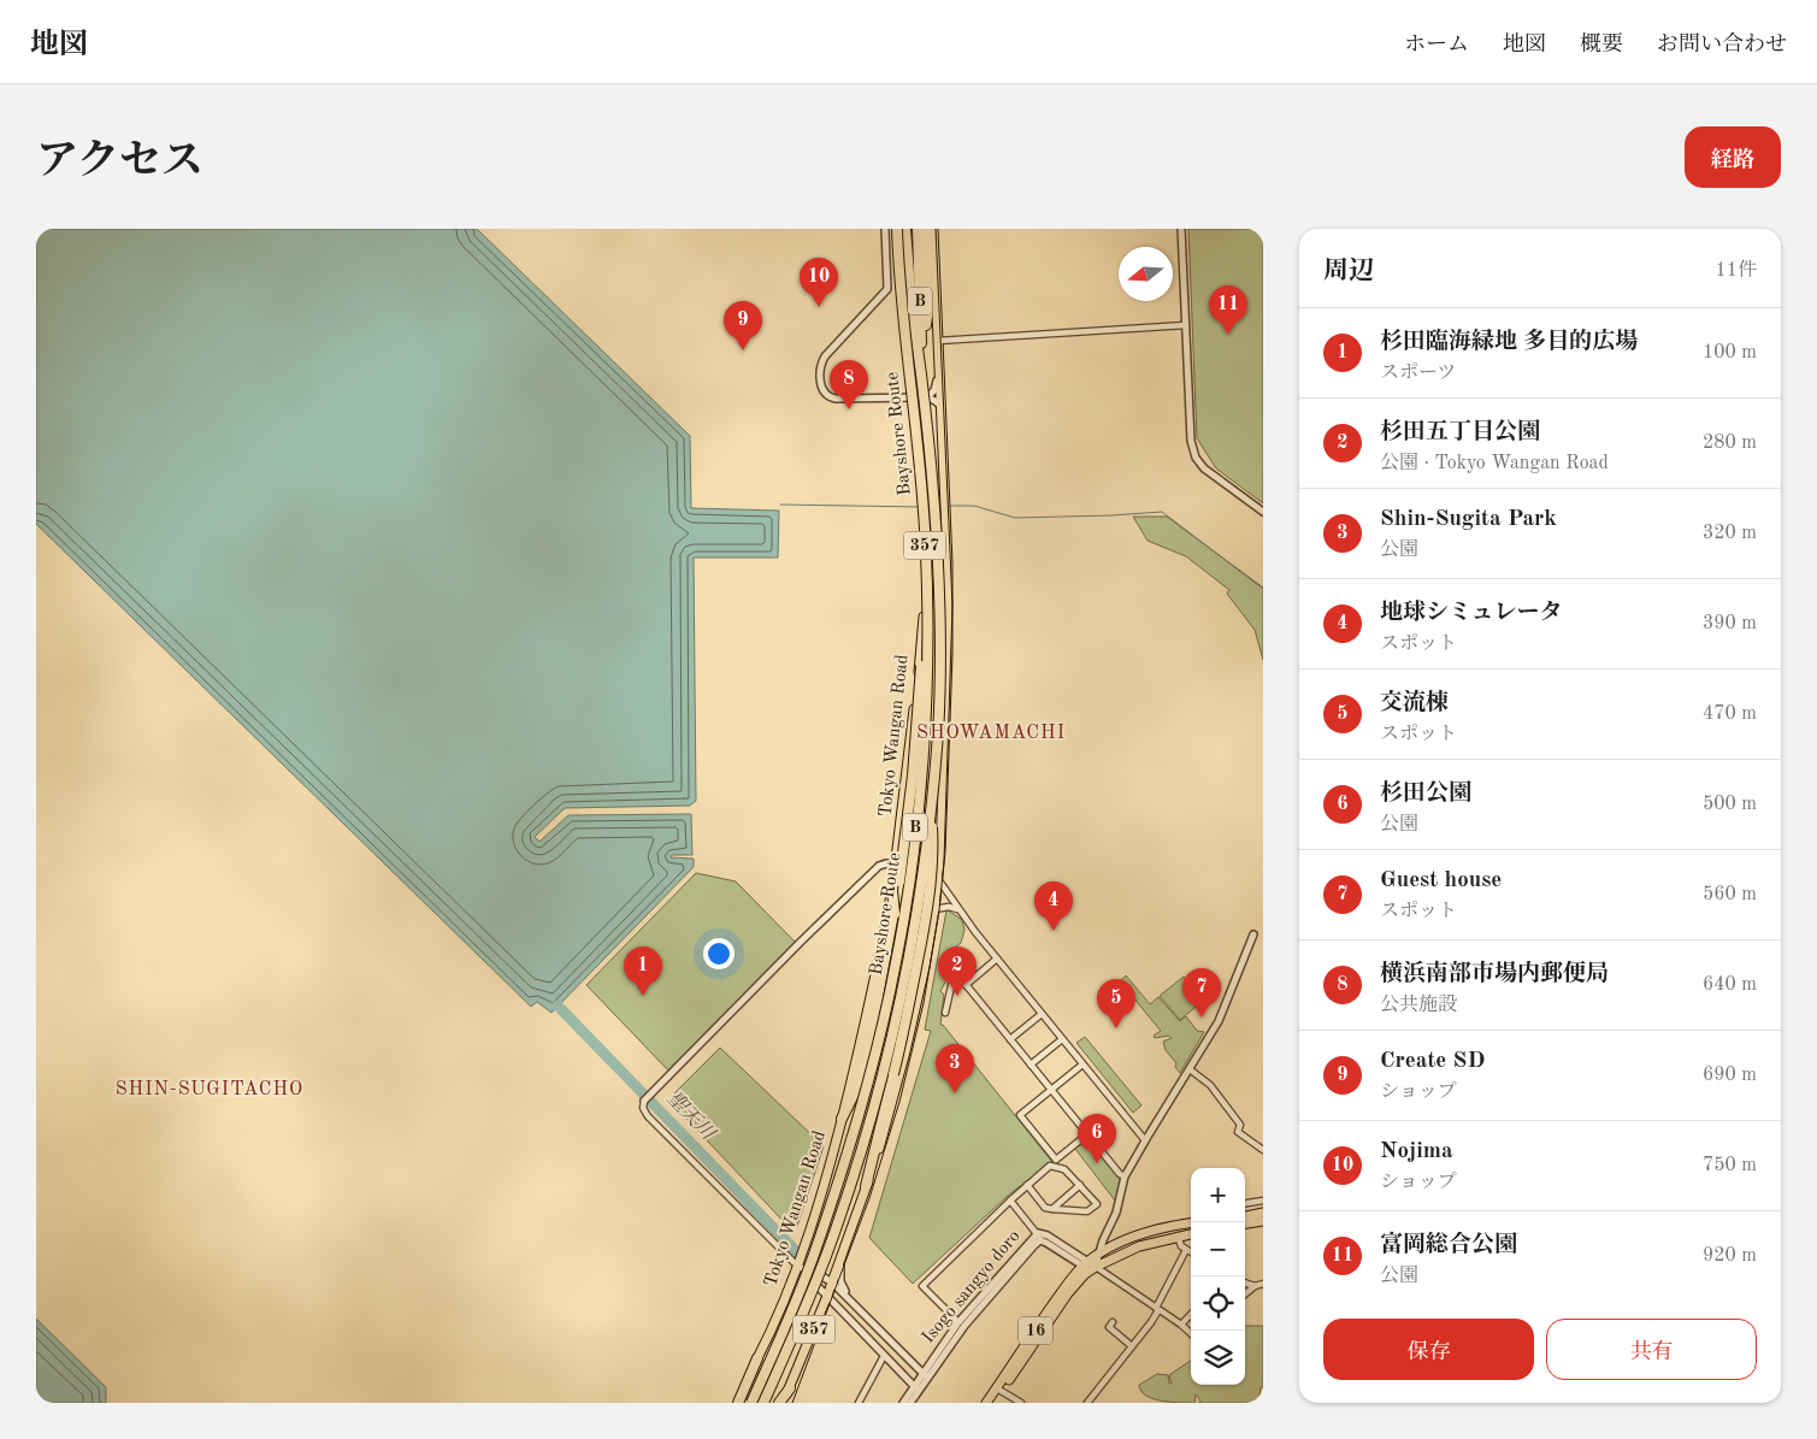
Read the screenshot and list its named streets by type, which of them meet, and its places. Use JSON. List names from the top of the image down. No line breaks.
{"streets":{"highway":["B","Bayshore Route","357","Tokyo Wangan Road","16"],"street":["Isogo sangyo doro"]},"crossings":[["B","Bayshore Route"],["B","357"],["Bayshore Route","357"],["Bayshore Route","Tokyo Wangan Road"],["357","Tokyo Wangan Road"],["Isogo sangyo doro","16"]],"districts":["SHOWAMACHI","SHIN-SUGITACHO"],"water":["聖天川"],"north":"left","page":{"header":"地図","nav":["ホーム","地図","概要","お問い合わせ"],"title":"アクセス","buttons":["経路",["保存","共有"]],"heading":["周辺","11件"],"pins":["10","11","9","8","4","1","2","7","5","3","6"],"list":[{"mark":"1","name":"杉田臨海緑地 多目的広場","note":"スポーツ","value":"100 m"},{"mark":"2","name":"杉田五丁目公園","note":"公園 · Tokyo Wangan Road","value":"280 m"},{"mark":"3","name":"Shin-Sugita Park","note":"公園","value":"320 m"},{"mark":"4","name":"地球シミュレータ","note":"スポット","value":"390 m"},{"mark":"5","name":"交流棟","note":"スポット","value":"470 m"},{"mark":"6","name":"杉田公園","note":"公園","value":"500 m"},{"mark":"7","name":"Guest house","note":"スポット","value":"560 m"},{"mark":"8","name":"横浜南部市場内郵便局","note":"公共施設","value":"640 m"},{"mark":"9","name":"Create SD","note":"ショップ","value":"690 m"},{"mark":"10","name":"Nojima","note":"ショップ","value":"750 m"},{"mark":"11","name":"富岡総合公園","note":"公園","value":"920 m"}],"map_buttons":["+","−"]}}
